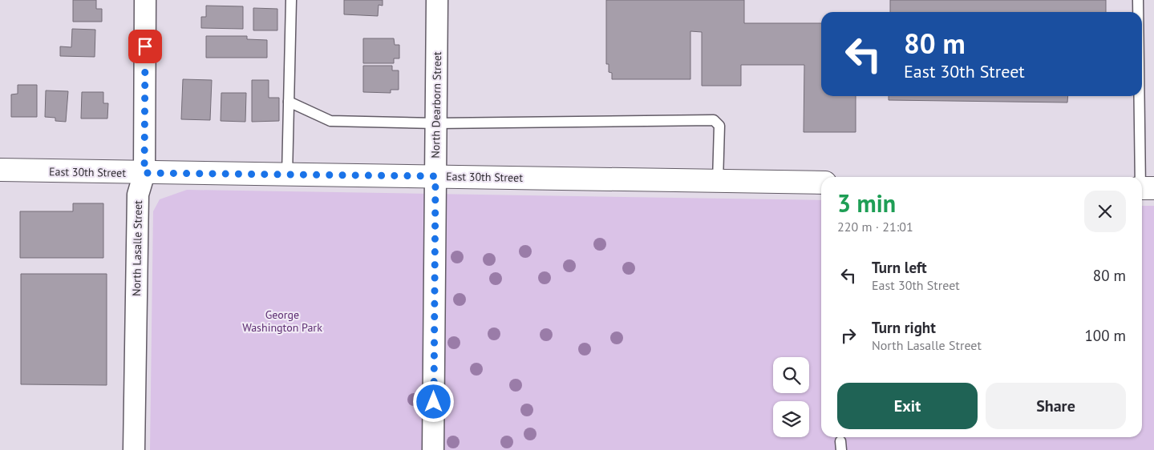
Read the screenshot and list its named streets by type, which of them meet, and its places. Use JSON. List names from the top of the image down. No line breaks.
{"streets":{"main road":["East 30th Street"],"street":["North Dearborn Street","North Lasalle Street"]},"crossings":[["North Dearborn Street","East 30th Street"],["East 30th Street","North Lasalle Street"]],"parks":["George Washington Park"],"page":{"turn":["80 m","East 30th Street"],"heading":["3 min","220 m · 21:01"],"list":[{"name":"Turn left","note":"East 30th Street","value":"80 m"},{"name":"Turn right","note":"North Lasalle Street","value":"100 m"}],"buttons":["Exit","Share"]}}
